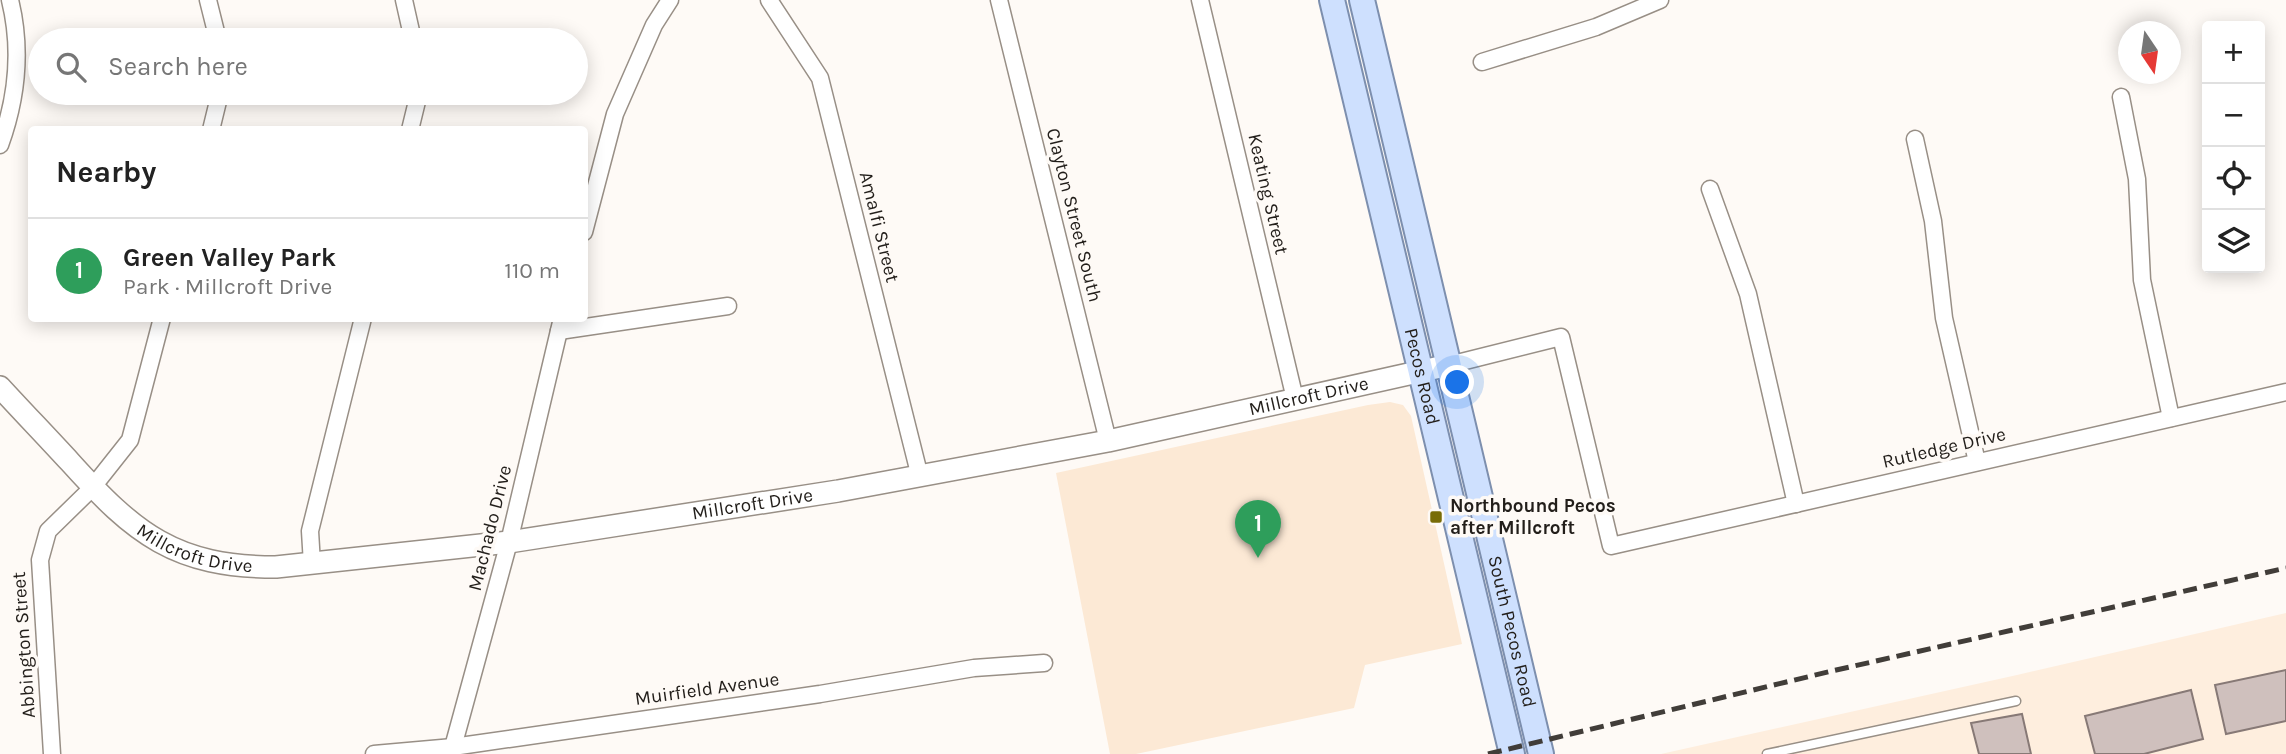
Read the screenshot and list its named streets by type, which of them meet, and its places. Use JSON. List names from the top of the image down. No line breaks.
{"streets":{"main road":["Pecos Road","South Pecos Road"],"street":["Keating Street","Clayton Street South","Amalfi Street","Millcroft Drive","Rutledge Drive","Machado Drive","Abbington Street","Muirfield Avenue"]},"crossings":[["Keating Street","Millcroft Drive"],["Clayton Street South","Millcroft Drive"],["Amalfi Street","Millcroft Drive"],["Pecos Road","Millcroft Drive"],["Millcroft Drive","Rutledge Drive"],["Millcroft Drive","Machado Drive"],["Millcroft Drive","South Pecos Road"],["Millcroft Drive","Abbington Street"],["Machado Drive","Muirfield Avenue"]],"places":{"transit":["Northbound Pecos after Millcroft"]},"north":"bottom","page":{"map_buttons":["+","−"],"search":"Search here","heading":"Nearby","list":[{"mark":"1","name":"Green Valley Park","note":"Park · Millcroft Drive","value":"110 m"}],"pins":"1"}}
